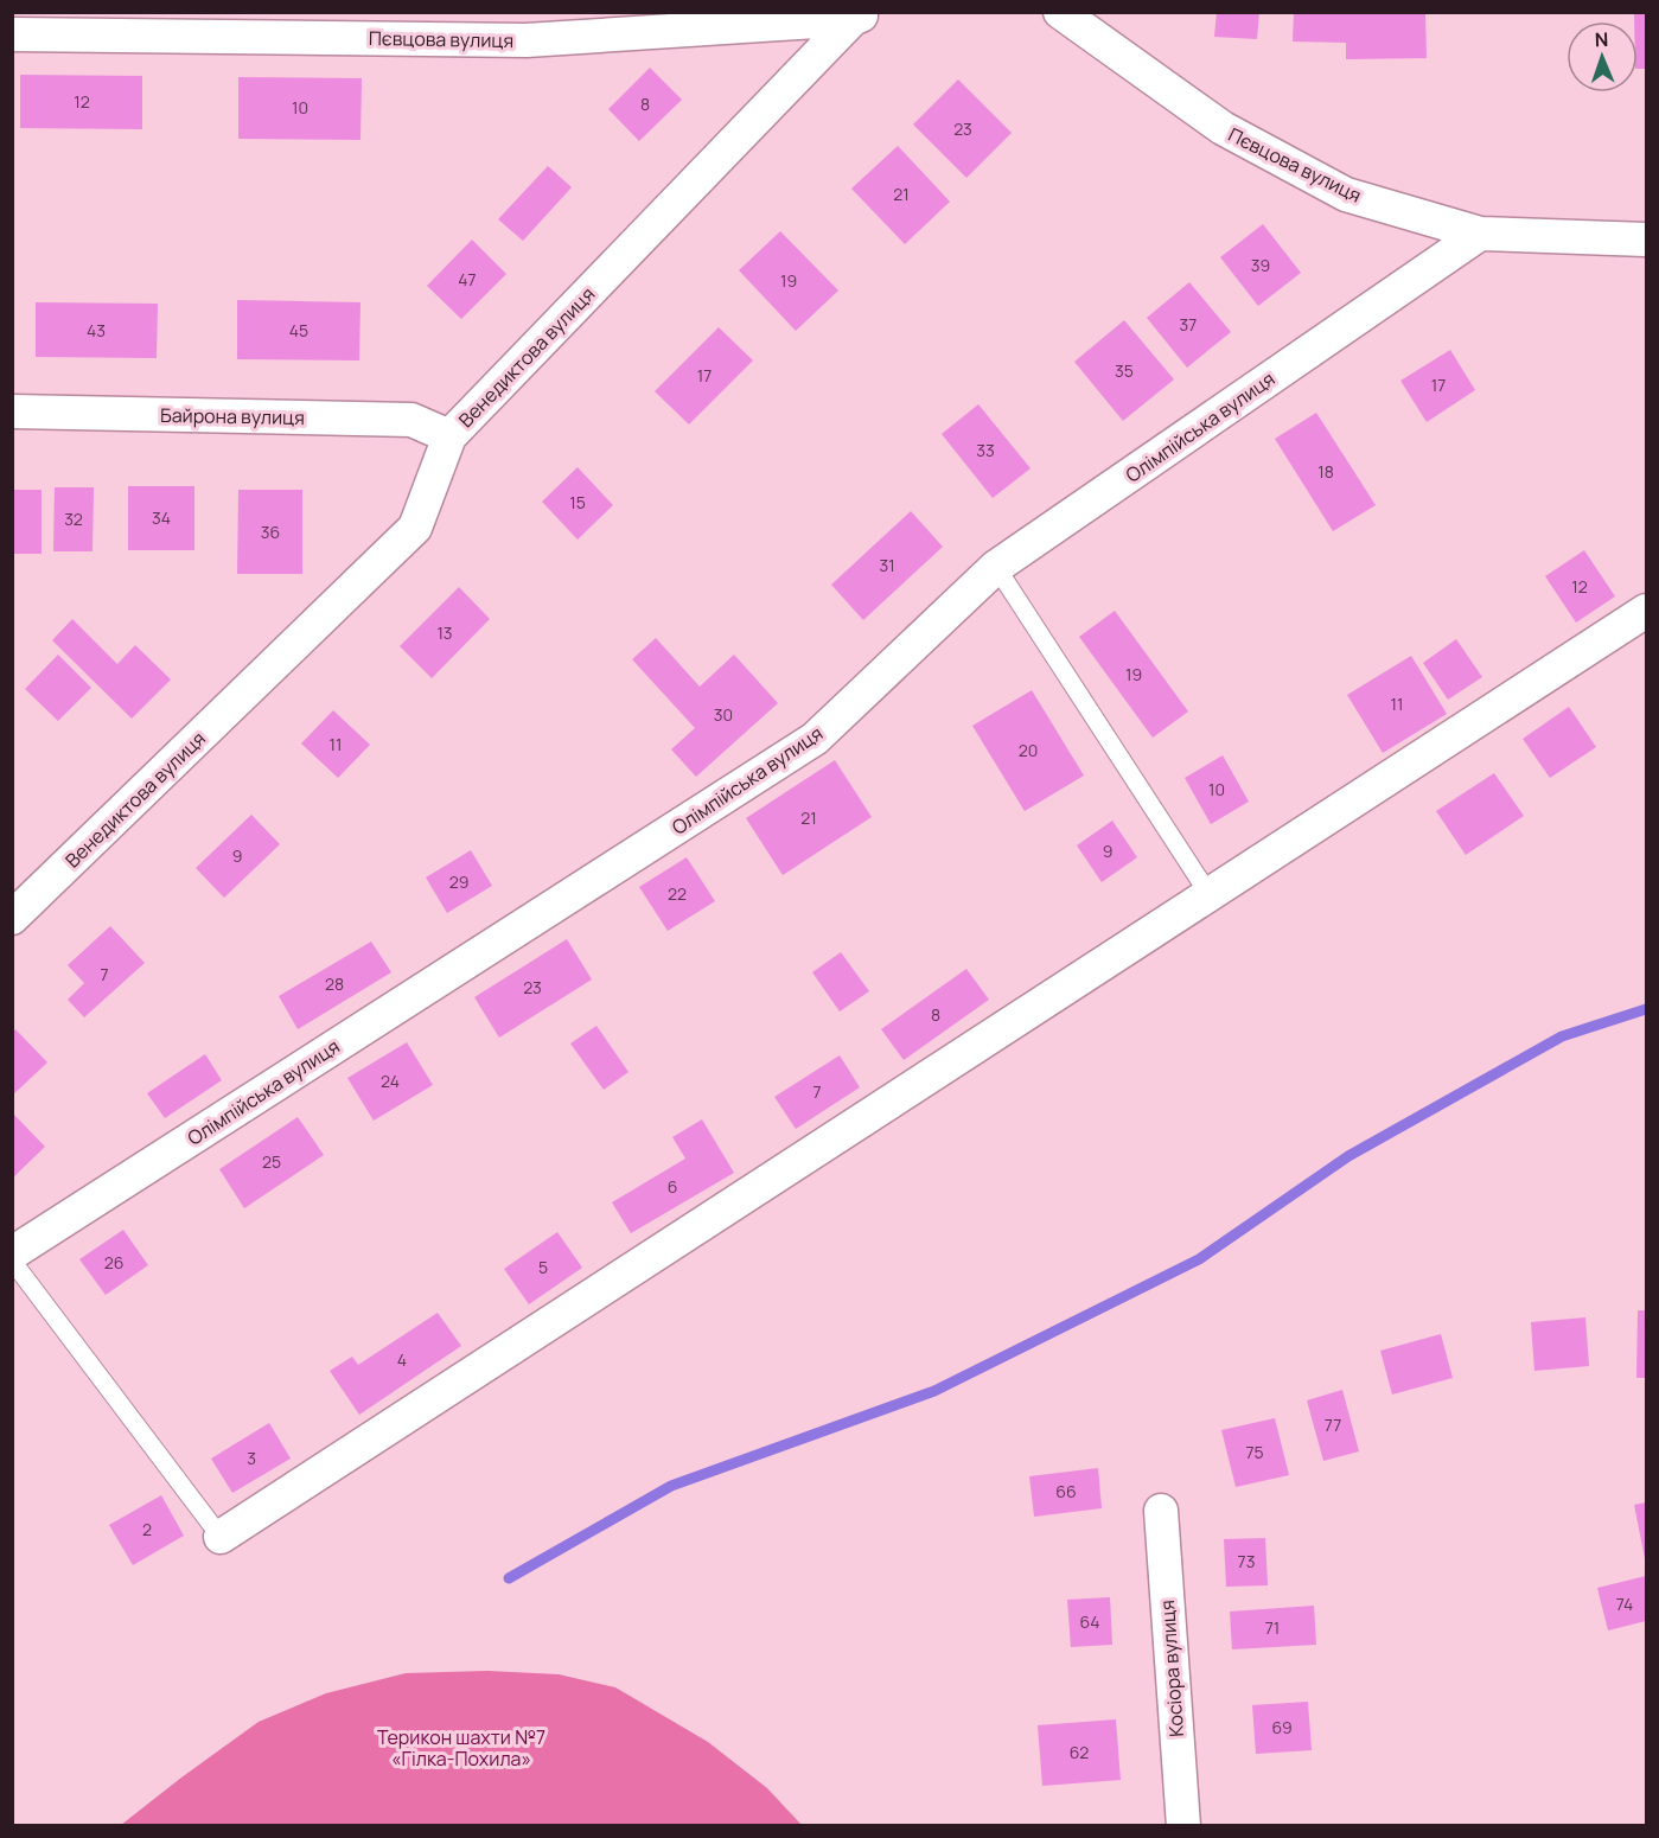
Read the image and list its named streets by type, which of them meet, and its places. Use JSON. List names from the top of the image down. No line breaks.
{"streets":{"street":["Пєвцова вулиця","Венедиктова вулиця","Байрона вулиця","Олімпійська вулиця","Косіора вулиця"]},"crossings":[["Пєвцова вулиця","Венедиктова вулиця"],["Пєвцова вулиця","Олімпійська вулиця"],["Венедиктова вулиця","Байрона вулиця"]],"parks":["Терикон шахти №7 «Гілка-Похила»"],"house_numbers":["12","8","10","23","21","39","47","19","37","43","45","35","17","17","33","18","15","34","32","36","31","12","13","19","11","30","11","20","10","21","9","9","29","22","7","28","23","8","24","7","25","6","26","5","4","77","75","3","66","2","73","74","64","71","69","62"],"north":"top"}
